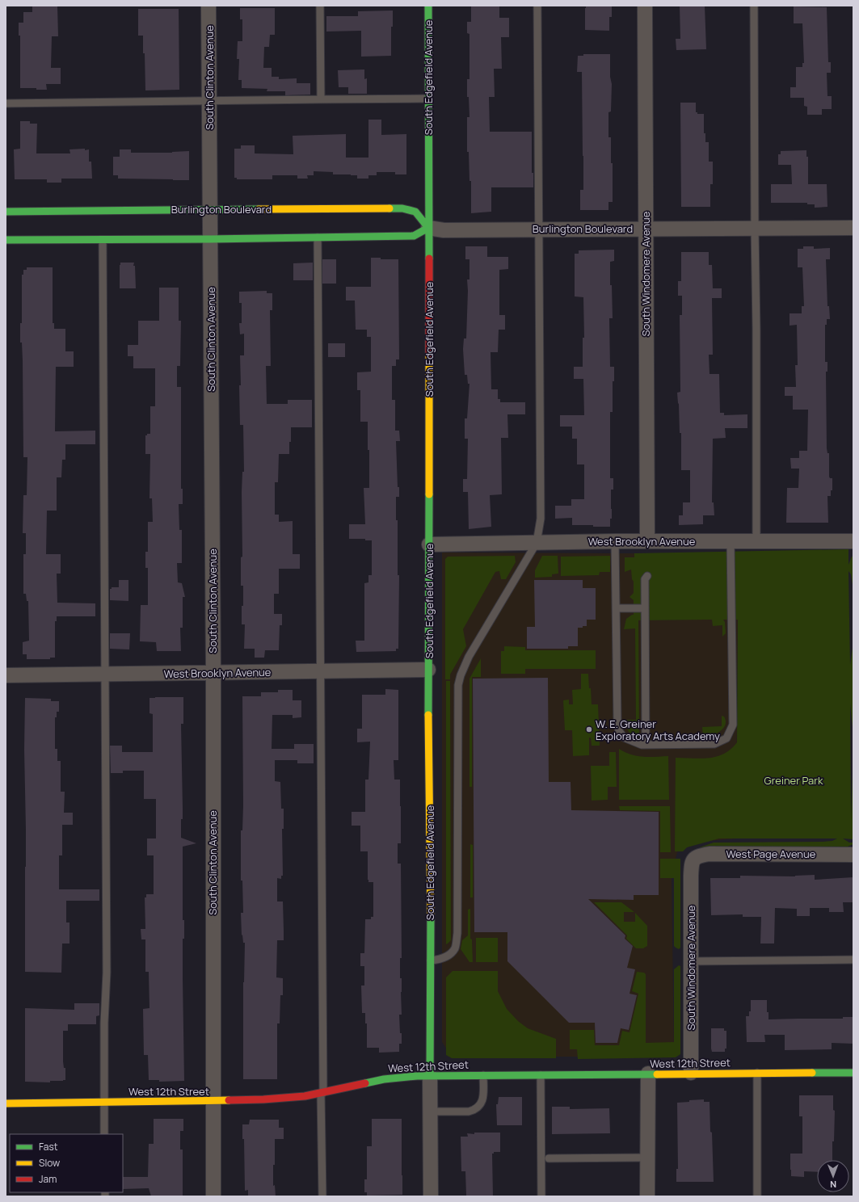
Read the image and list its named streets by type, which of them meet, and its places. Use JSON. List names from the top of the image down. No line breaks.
{"streets":{"street":["South Clinton Avenue","South Edgefield Avenue","Burlington Boulevard","South Windomere Avenue","West Brooklyn Avenue","West Page Avenue","West 12th Street"]},"crossings":[["South Clinton Avenue","Burlington Boulevard"],["South Clinton Avenue","West Brooklyn Avenue"],["South Clinton Avenue","West 12th Street"],["South Edgefield Avenue","Burlington Boulevard"],["South Edgefield Avenue","West Brooklyn Avenue"],["South Edgefield Avenue","West 12th Street"],["Burlington Boulevard","South Windomere Avenue"],["South Windomere Avenue","West Brooklyn Avenue"],["South Windomere Avenue","West Page Avenue"],["South Windomere Avenue","West 12th Street"]],"parks":["Greiner Park"],"places":["W. E. Greiner Exploratory Arts Academy"],"legend":["Fast","Slow","Jam"],"north":"bottom"}
